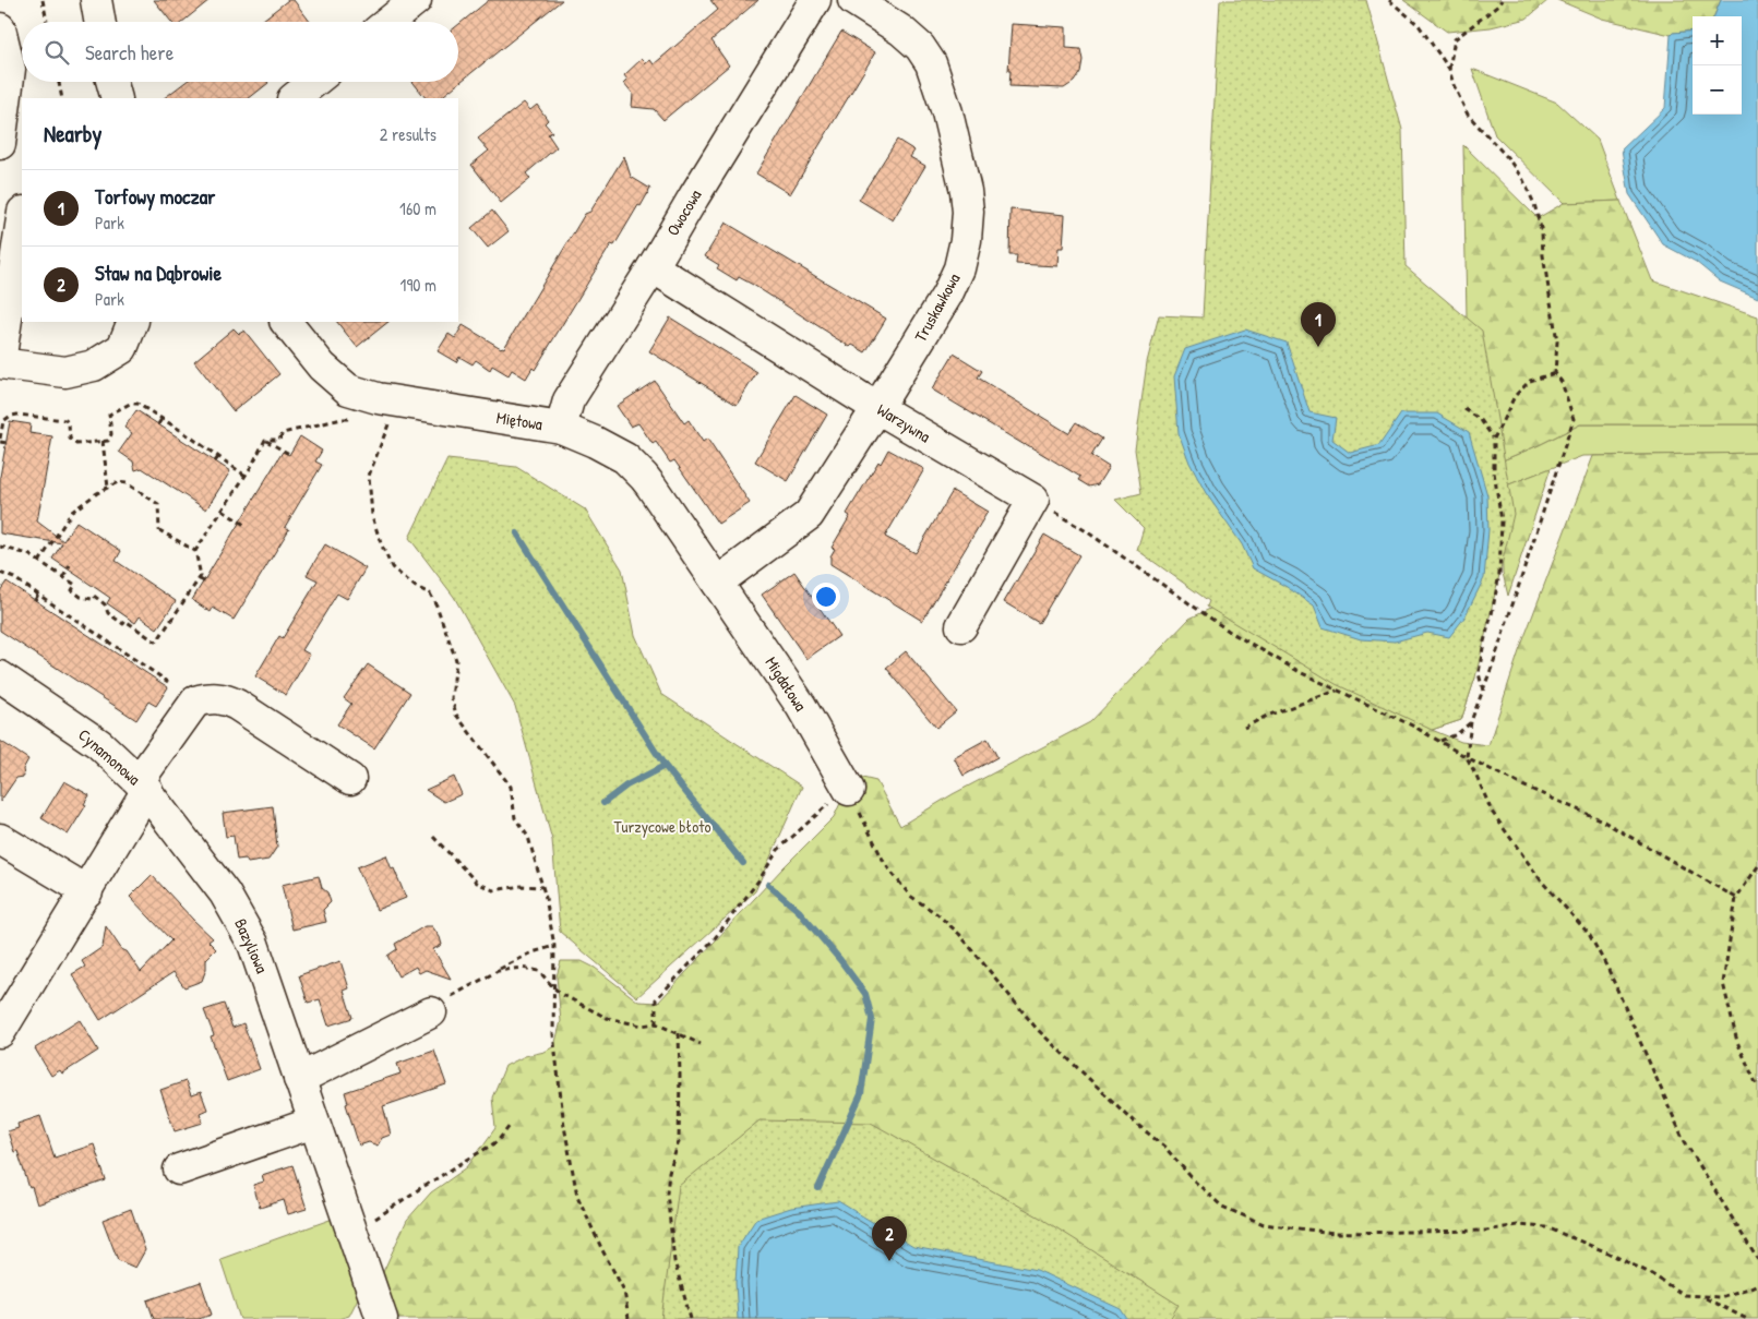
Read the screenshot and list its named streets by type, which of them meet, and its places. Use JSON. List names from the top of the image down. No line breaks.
{"streets":{"street":["Owocowa","Truskawkowa","Miętowa","Warzywna","Migdałowa","Cynamonowa","Bazyliowa"]},"crossings":[["Owocowa","Miętowa"],["Owocowa","Warzywna"],["Truskawkowa","Miętowa"],["Truskawkowa","Warzywna"],["Truskawkowa","Migdałowa"],["Miętowa","Migdałowa"],["Cynamonowa","Bazyliowa"]],"parks":["Turzycowe błoto"],"page":{"map_buttons":["+","−"],"search":"Search here","heading":["Nearby","2 results"],"list":[{"mark":"1","name":"Torfowy moczar","note":"Park","value":"160 m"},{"mark":"2","name":"Staw na Dąbrowie","note":"Park","value":"190 m"}],"pins":["1","2"]}}
